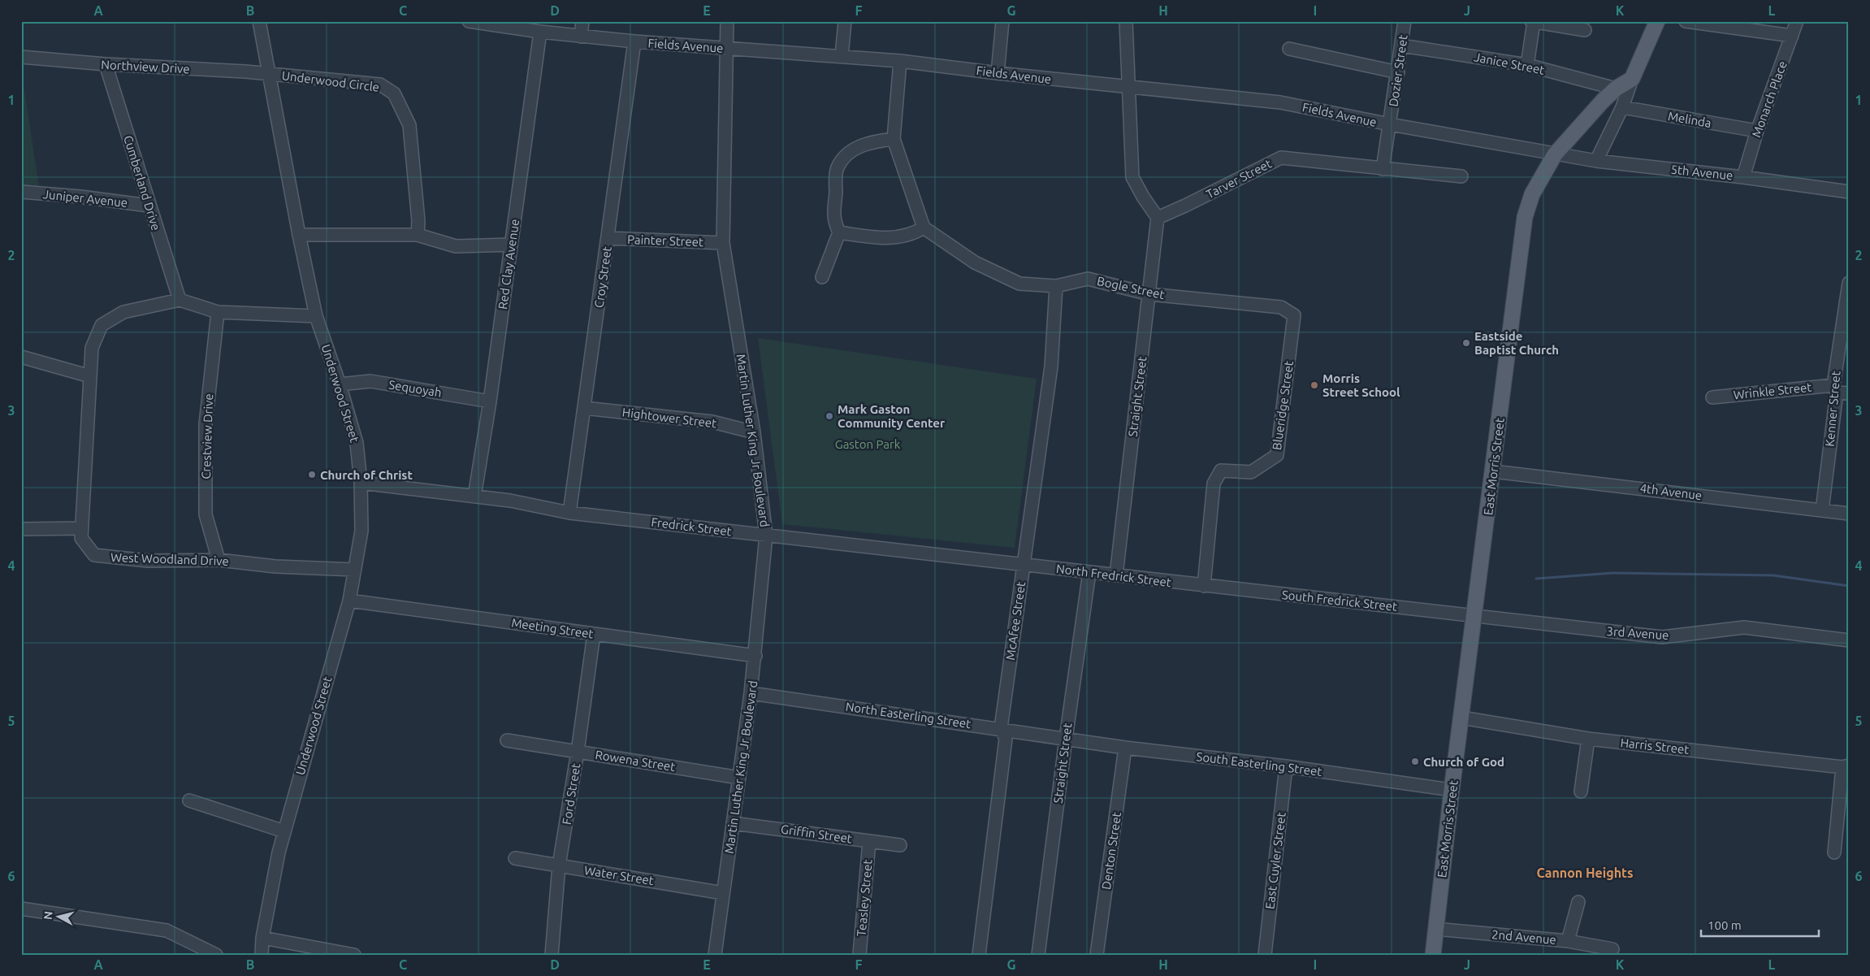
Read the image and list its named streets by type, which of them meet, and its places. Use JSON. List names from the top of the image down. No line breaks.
{"streets":{"main road":["East Morris Street"],"street":["Fields Avenue","Janice Street","Northview Drive","Dozier Street","Underwood Circle","Monarch Place","Melinda","5th Avenue","Tarver Street","Cumberland Drive","Juniper Avenue","Painter Street","Red Clay Avenue","Croy Street","Bogle Street","Sequoyah","Wrinkle Street","Underwood Street","Straight Street","Blueridge Street","Kenner Street","Hightower Street","Crestview Drive","Martin Luther King Jr Boulevard","4th Avenue","Fredrick Street","West Woodland Drive","North Fredrick Street","South Fredrick Street","McAfee Street","Meeting Street","3rd Avenue","North Easterling Street","Harris Street","Rowena Street","South Easterling Street","Ford Street","Griffin Street","Denton Street","East Cuyler Street","Water Street","Teasley Street","2nd Avenue"]},"crossings":[["Fields Avenue","Dozier Street"],["Fields Avenue","5th Avenue"],["Fields Avenue","Red Clay Avenue"],["Fields Avenue","Croy Street"],["Fields Avenue","Martin Luther King Jr Boulevard"],["Fields Avenue","East Morris Street"],["Janice Street","Dozier Street"],["Janice Street","East Morris Street"],["Northview Drive","Underwood Circle"],["Northview Drive","Cumberland Drive"],["Northview Drive","Underwood Street"],["Dozier Street","Tarver Street"],["Underwood Circle","Underwood Street"],["Monarch Place","Melinda"],["Monarch Place","5th Avenue"],["5th Avenue","East Morris Street"],["Tarver Street","Straight Street"],["Cumberland Drive","Juniper Avenue"],["Cumberland Drive","West Woodland Drive"],["Painter Street","Croy Street"],["Painter Street","Martin Luther King Jr Boulevard"],["Red Clay Avenue","Sequoyah"],["Red Clay Avenue","Fredrick Street"],["Croy Street","Hightower Street"],["Croy Street","Fredrick Street"],["Bogle Street","Straight Street"],["Bogle Street","Blueridge Street"],["Bogle Street","McAfee Street"],["Sequoyah","Underwood Street"],["Wrinkle Street","Kenner Street"],["Underwood Street","Fredrick Street"],["Underwood Street","West Woodland Drive"],["Underwood Street","Meeting Street"],["Straight Street","North Fredrick Street"],["Straight Street","North Easterling Street"],["Straight Street","South Easterling Street"],["Blueridge Street","North Fredrick Street"],["Blueridge Street","South Fredrick Street"],["Kenner Street","4th Avenue"],["Hightower Street","Martin Luther King Jr Boulevard"],["Crestview Drive","West Woodland Drive"],["Martin Luther King Jr Boulevard","Fredrick Street"],["Martin Luther King Jr Boulevard","Meeting Street"],["Martin Luther King Jr Boulevard","North Easterling Street"],["Martin Luther King Jr Boulevard","Rowena Street"],["Martin Luther King Jr Boulevard","Griffin Street"],["Martin Luther King Jr Boulevard","Water Street"],["East Morris Street","4th Avenue"],["East Morris Street","South Fredrick Street"],["East Morris Street","3rd Avenue"],["East Morris Street","Harris Street"],["East Morris Street","South Easterling Street"],["East Morris Street","2nd Avenue"],["Fredrick Street","North Fredrick Street"],["Fredrick Street","McAfee Street"],["North Fredrick Street","South Fredrick Street"],["North Fredrick Street","McAfee Street"],["South Fredrick Street","3rd Avenue"],["McAfee Street","North Easterling Street"],["Meeting Street","Ford Street"],["North Easterling Street","South Easterling Street"],["Rowena Street","Ford Street"],["South Easterling Street","Denton Street"],["South Easterling Street","East Cuyler Street"],["Ford Street","Water Street"],["Griffin Street","Teasley Street"]],"districts":["Cannon Heights"],"parks":["Gaston Park"],"places":["Eastside Baptist Church","Morris Street School","Mark Gaston Community Center","Church of Christ","Church of God"],"scale_bar":"100 m","north":"left","grid":{"columns":["A","B","C","D","E","F","G","H","I","J","K","L"],"rows":["1","2","3","4","5","6"]}}
